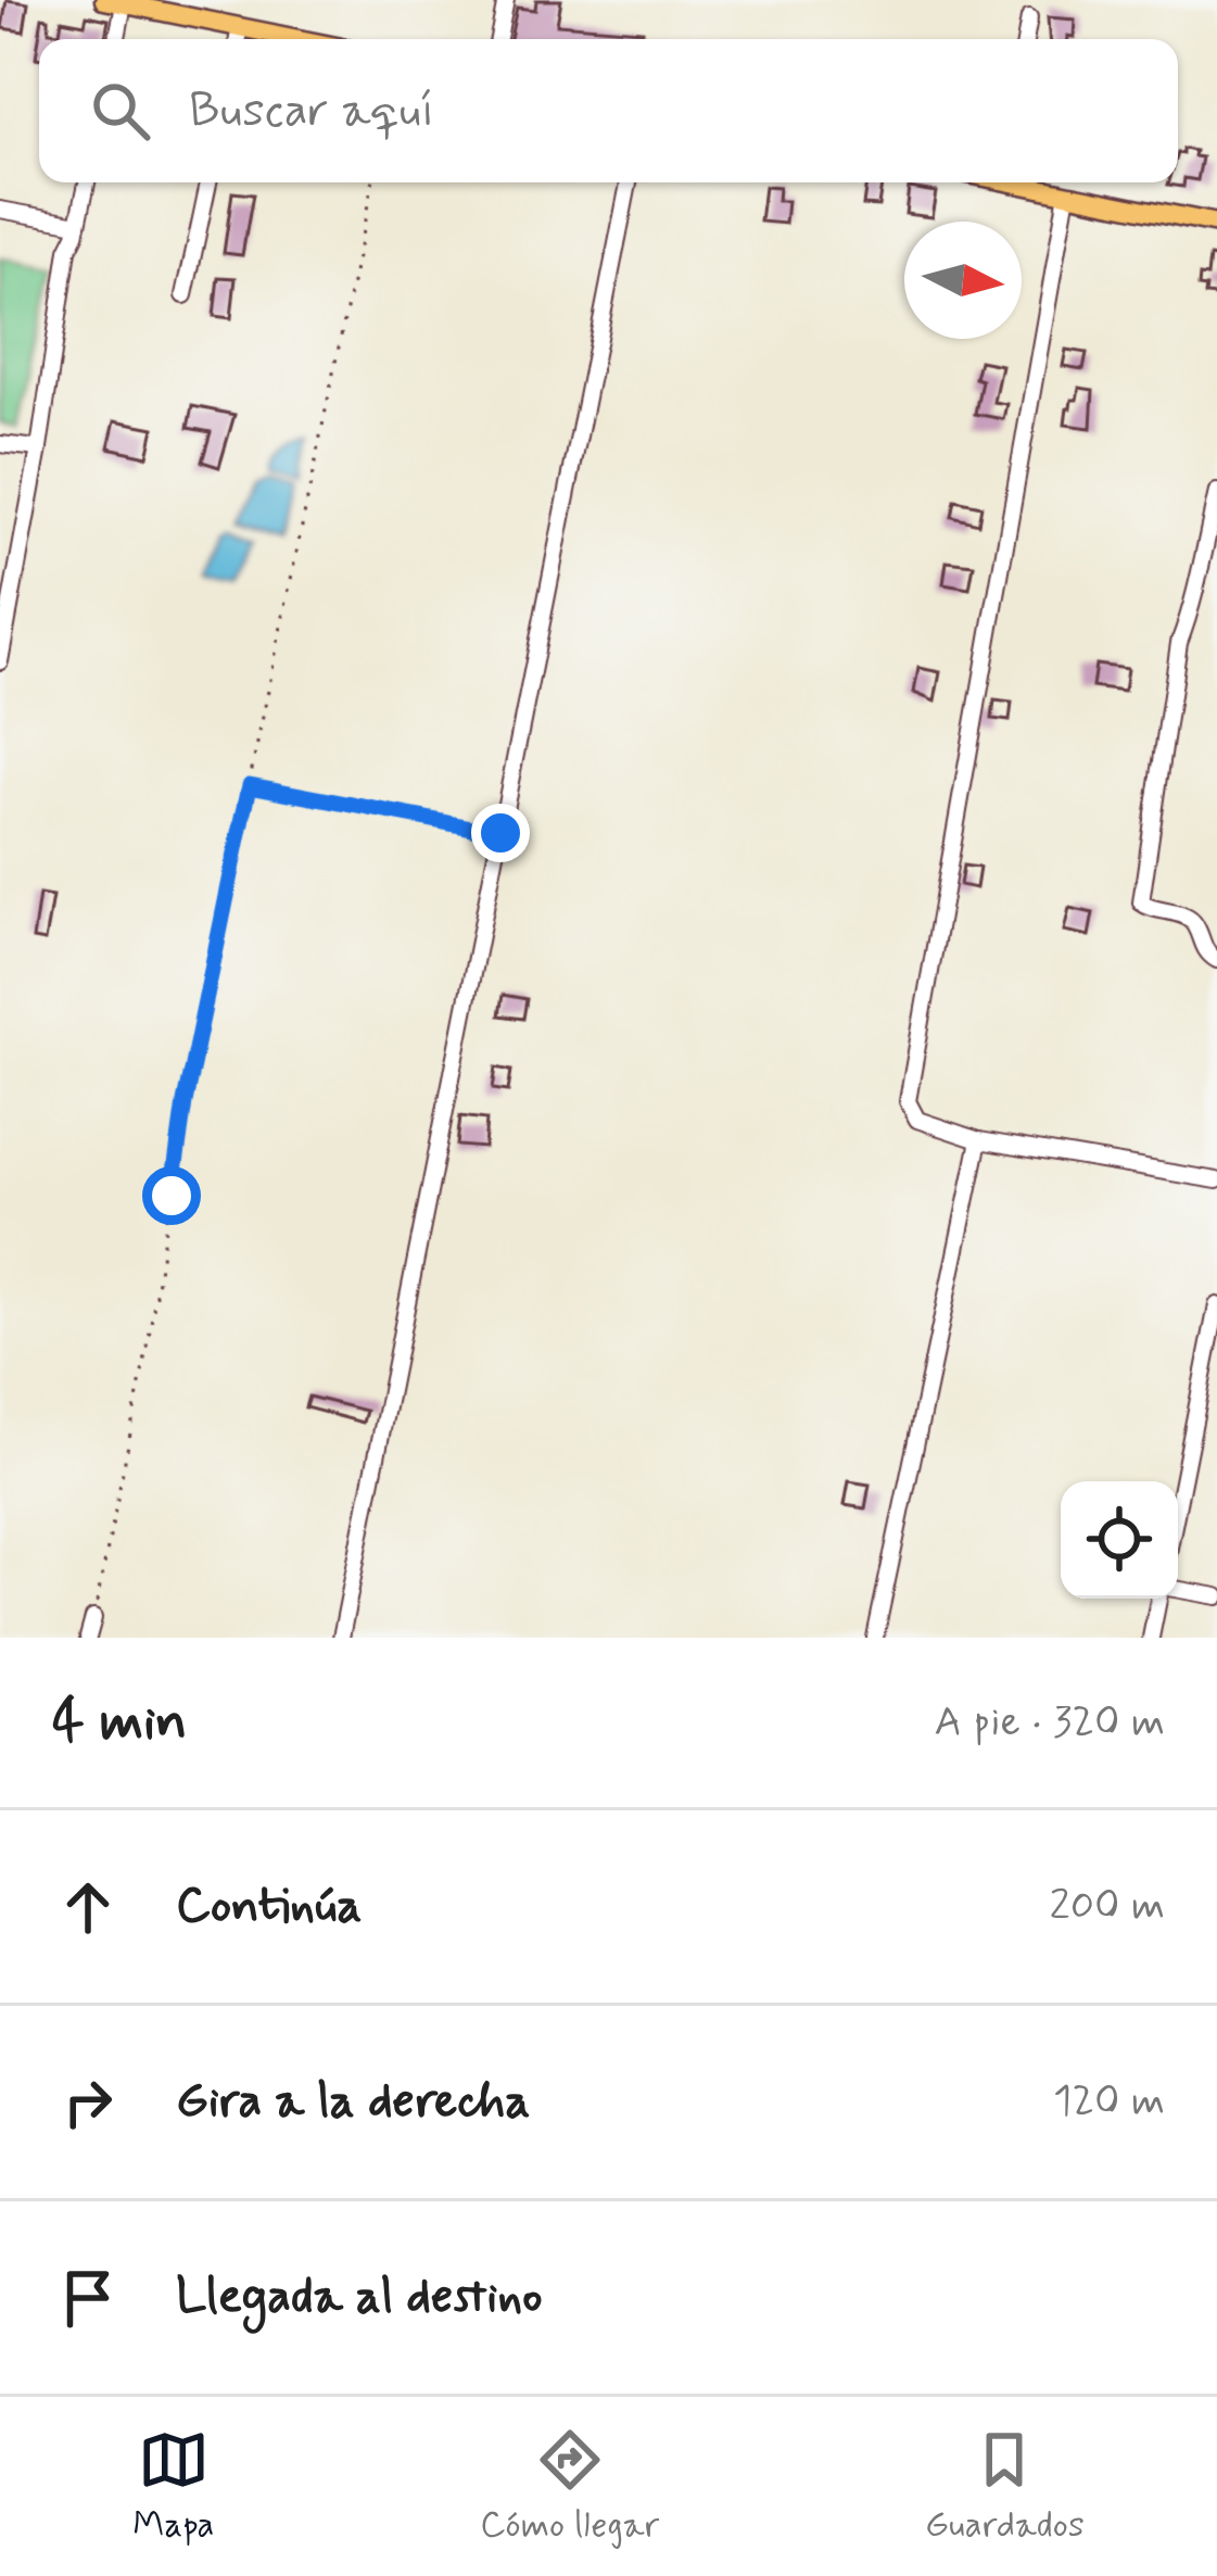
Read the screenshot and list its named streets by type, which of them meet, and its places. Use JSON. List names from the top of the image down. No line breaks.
{"north":"right","page":{"search":"Buscar aquí","heading":["4 min","A pie · 320 m"],"list":[["Continúa","200 m"],["Gira a la derecha","120 m"],"Llegada al destino"],"nav":["Mapa","Cómo llegar","Guardados"]}}
